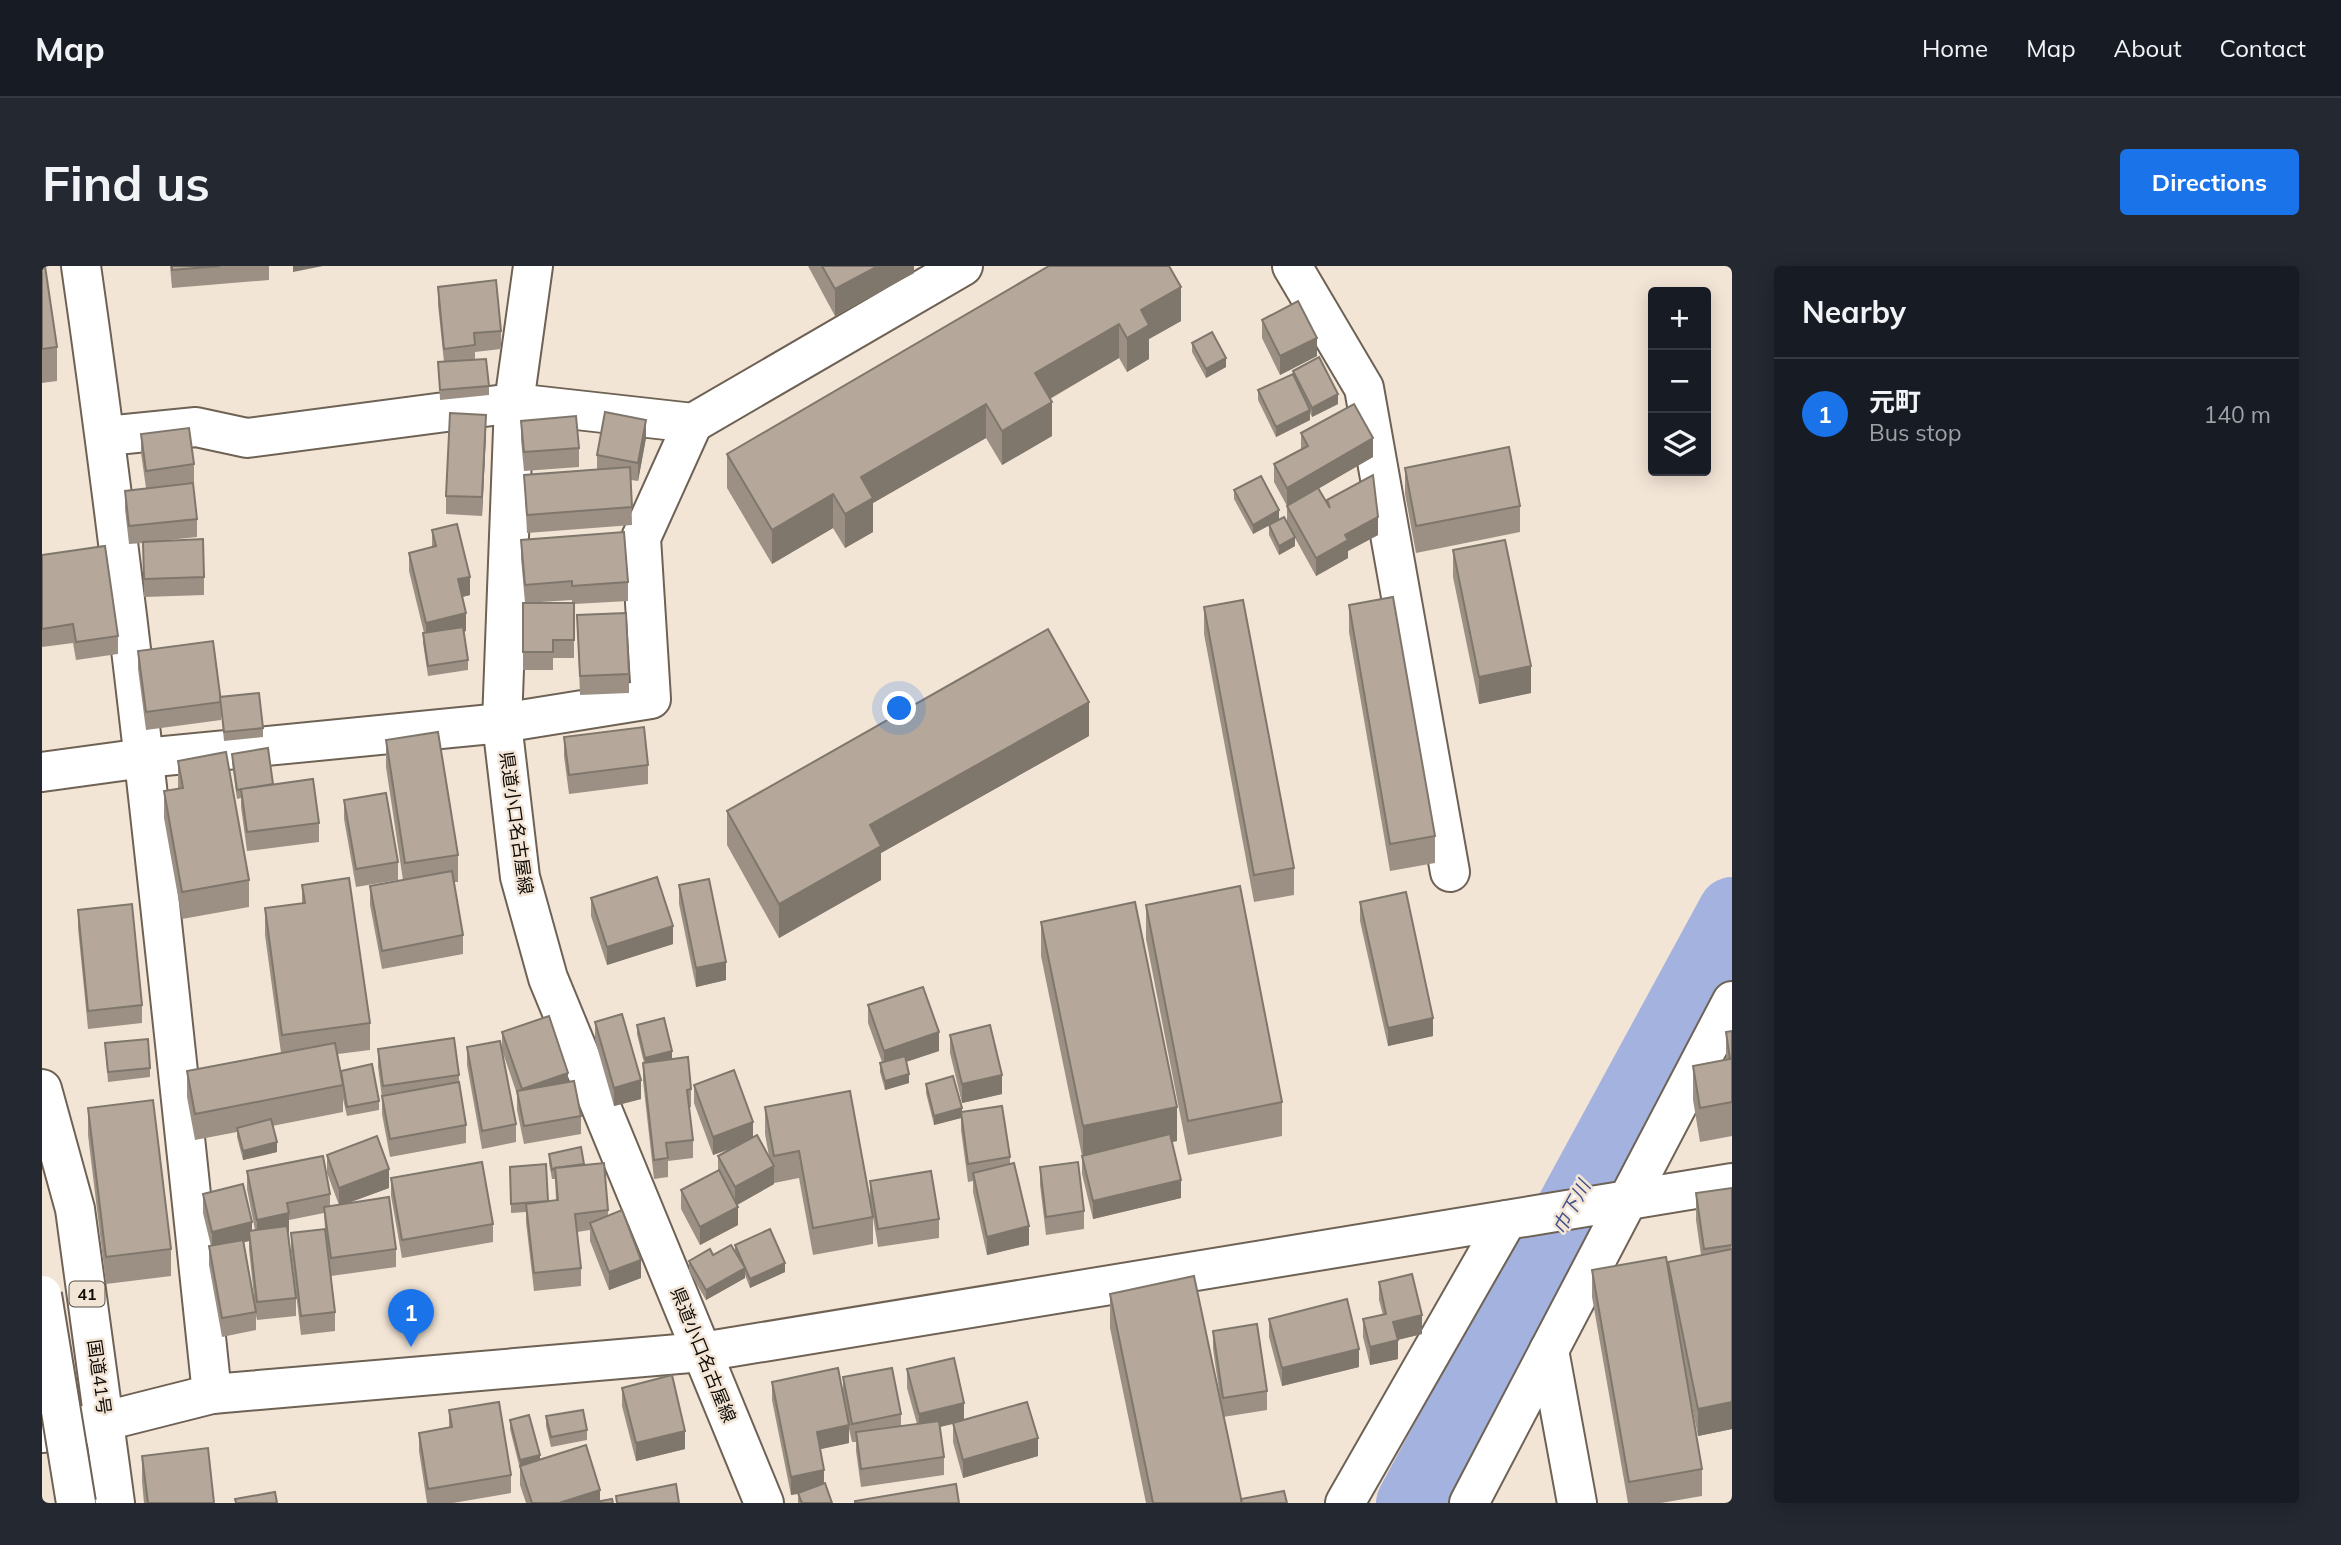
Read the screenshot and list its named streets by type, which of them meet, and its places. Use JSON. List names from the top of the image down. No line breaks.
{"streets":{"main road":["県道小口名古屋線","41","国道41号"]},"water":["巾下川"],"page":{"header":"Map","nav":["Home","Map","About","Contact"],"buttons":"Directions","title":"Find us","heading":"Nearby","map_buttons":["+","−"],"list":[{"mark":"1","name":"元町","note":"Bus stop","value":"140 m"}],"pins":"1"}}
